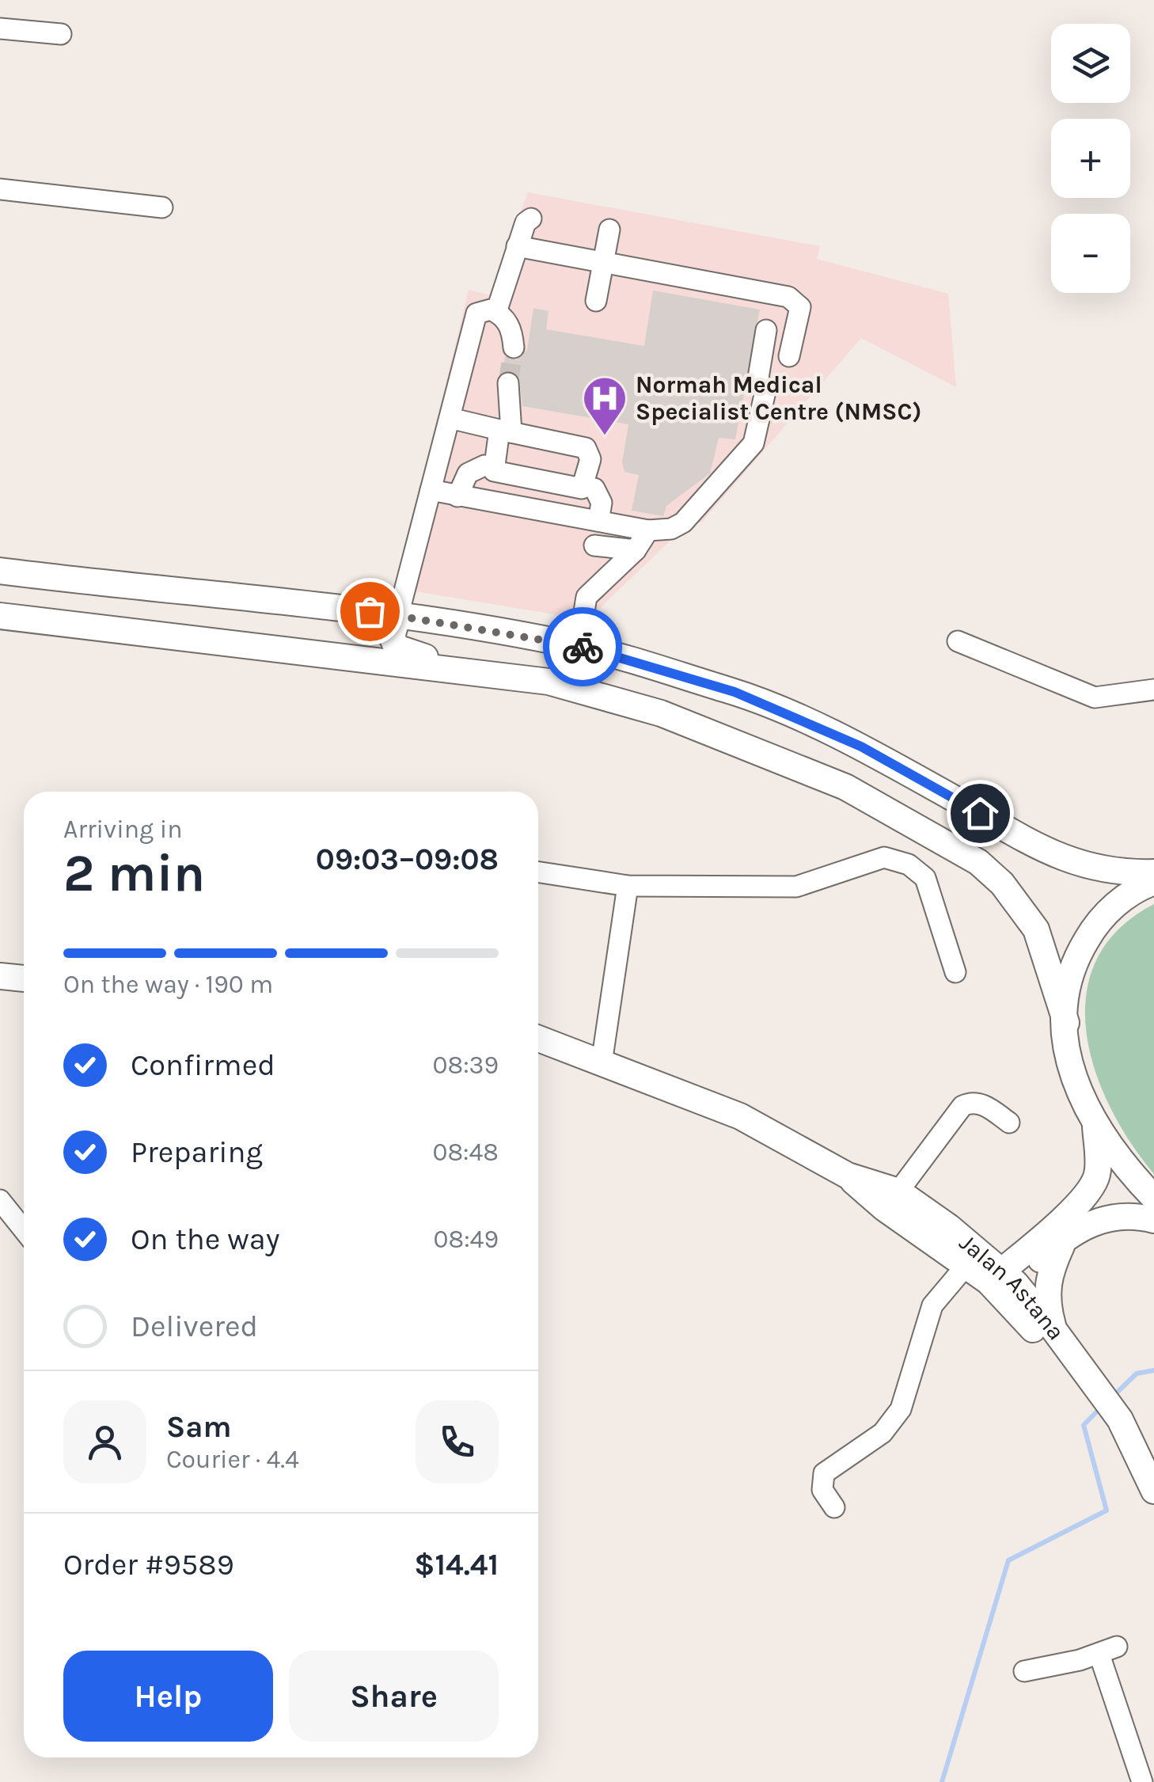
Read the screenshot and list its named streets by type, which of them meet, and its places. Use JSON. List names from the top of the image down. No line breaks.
{"streets":{"main road":["Jalan Astana"]},"places":{"hospital":["Normah Medical Specialist Centre (NMSC)"]},"page":{"map_buttons":["+","−"],"heading":["2 min","Arriving in","09:03–09:08"],"panel":["Sam","Courier · 4.4","Order #9589","$14.41"],"bar":"On the way · 190 m","list":[["Confirmed","08:39"],["Preparing","08:48"],["On the way","08:49"],"Delivered"],"buttons":["Help","Share"]}}
